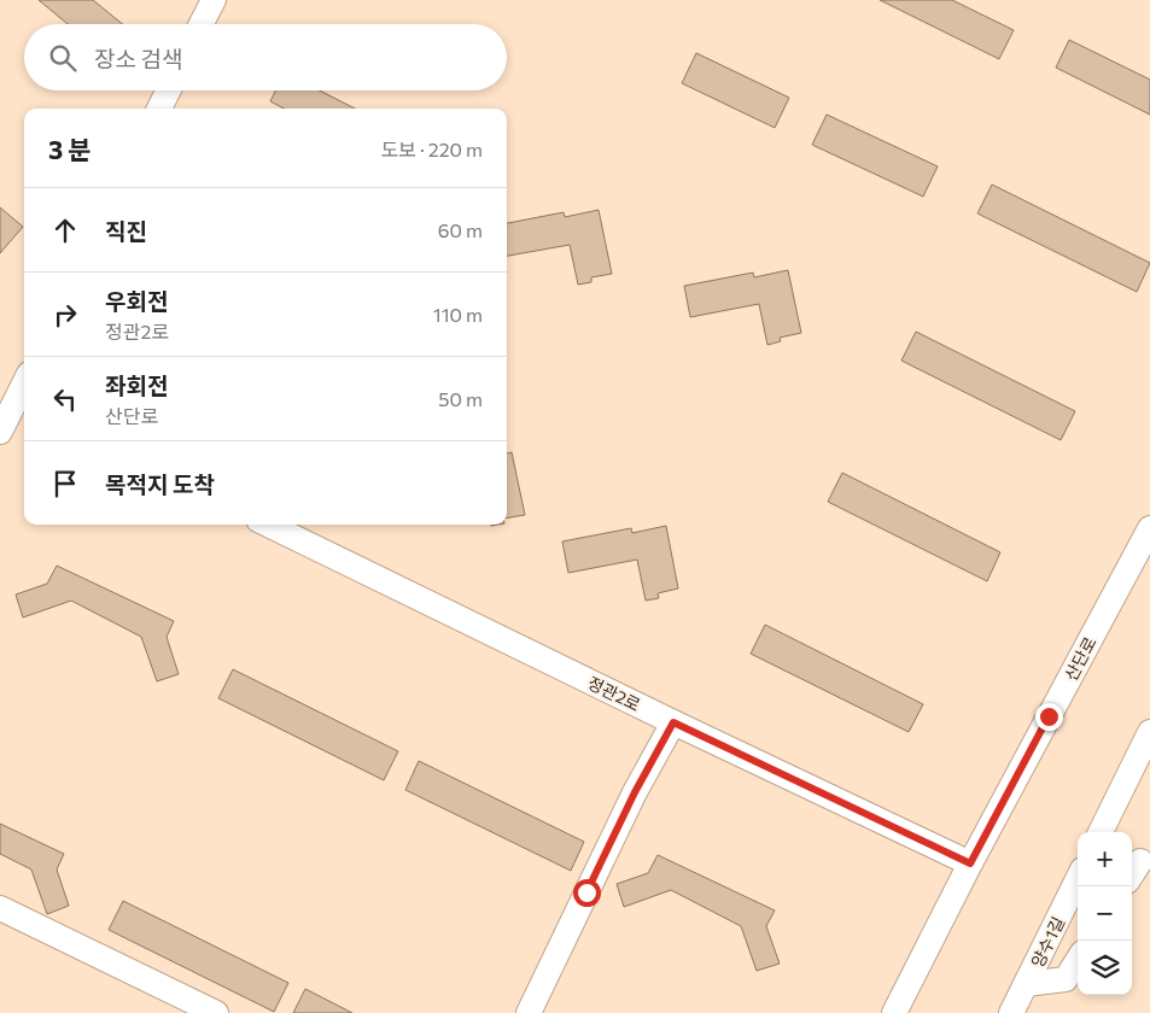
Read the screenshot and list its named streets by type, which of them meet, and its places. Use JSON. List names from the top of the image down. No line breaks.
{"streets":{"street":["산단로","정관2로","양수1길"]},"crossings":[["산단로","정관2로"]],"page":{"search":"장소 검색","heading":["3 분","도보 · 220 m"],"list":[["직진","60 m"],["우회전","정관2로","110 m"],["좌회전","산단로","50 m"],"목적지 도착"],"map_buttons":["+","−"]}}
